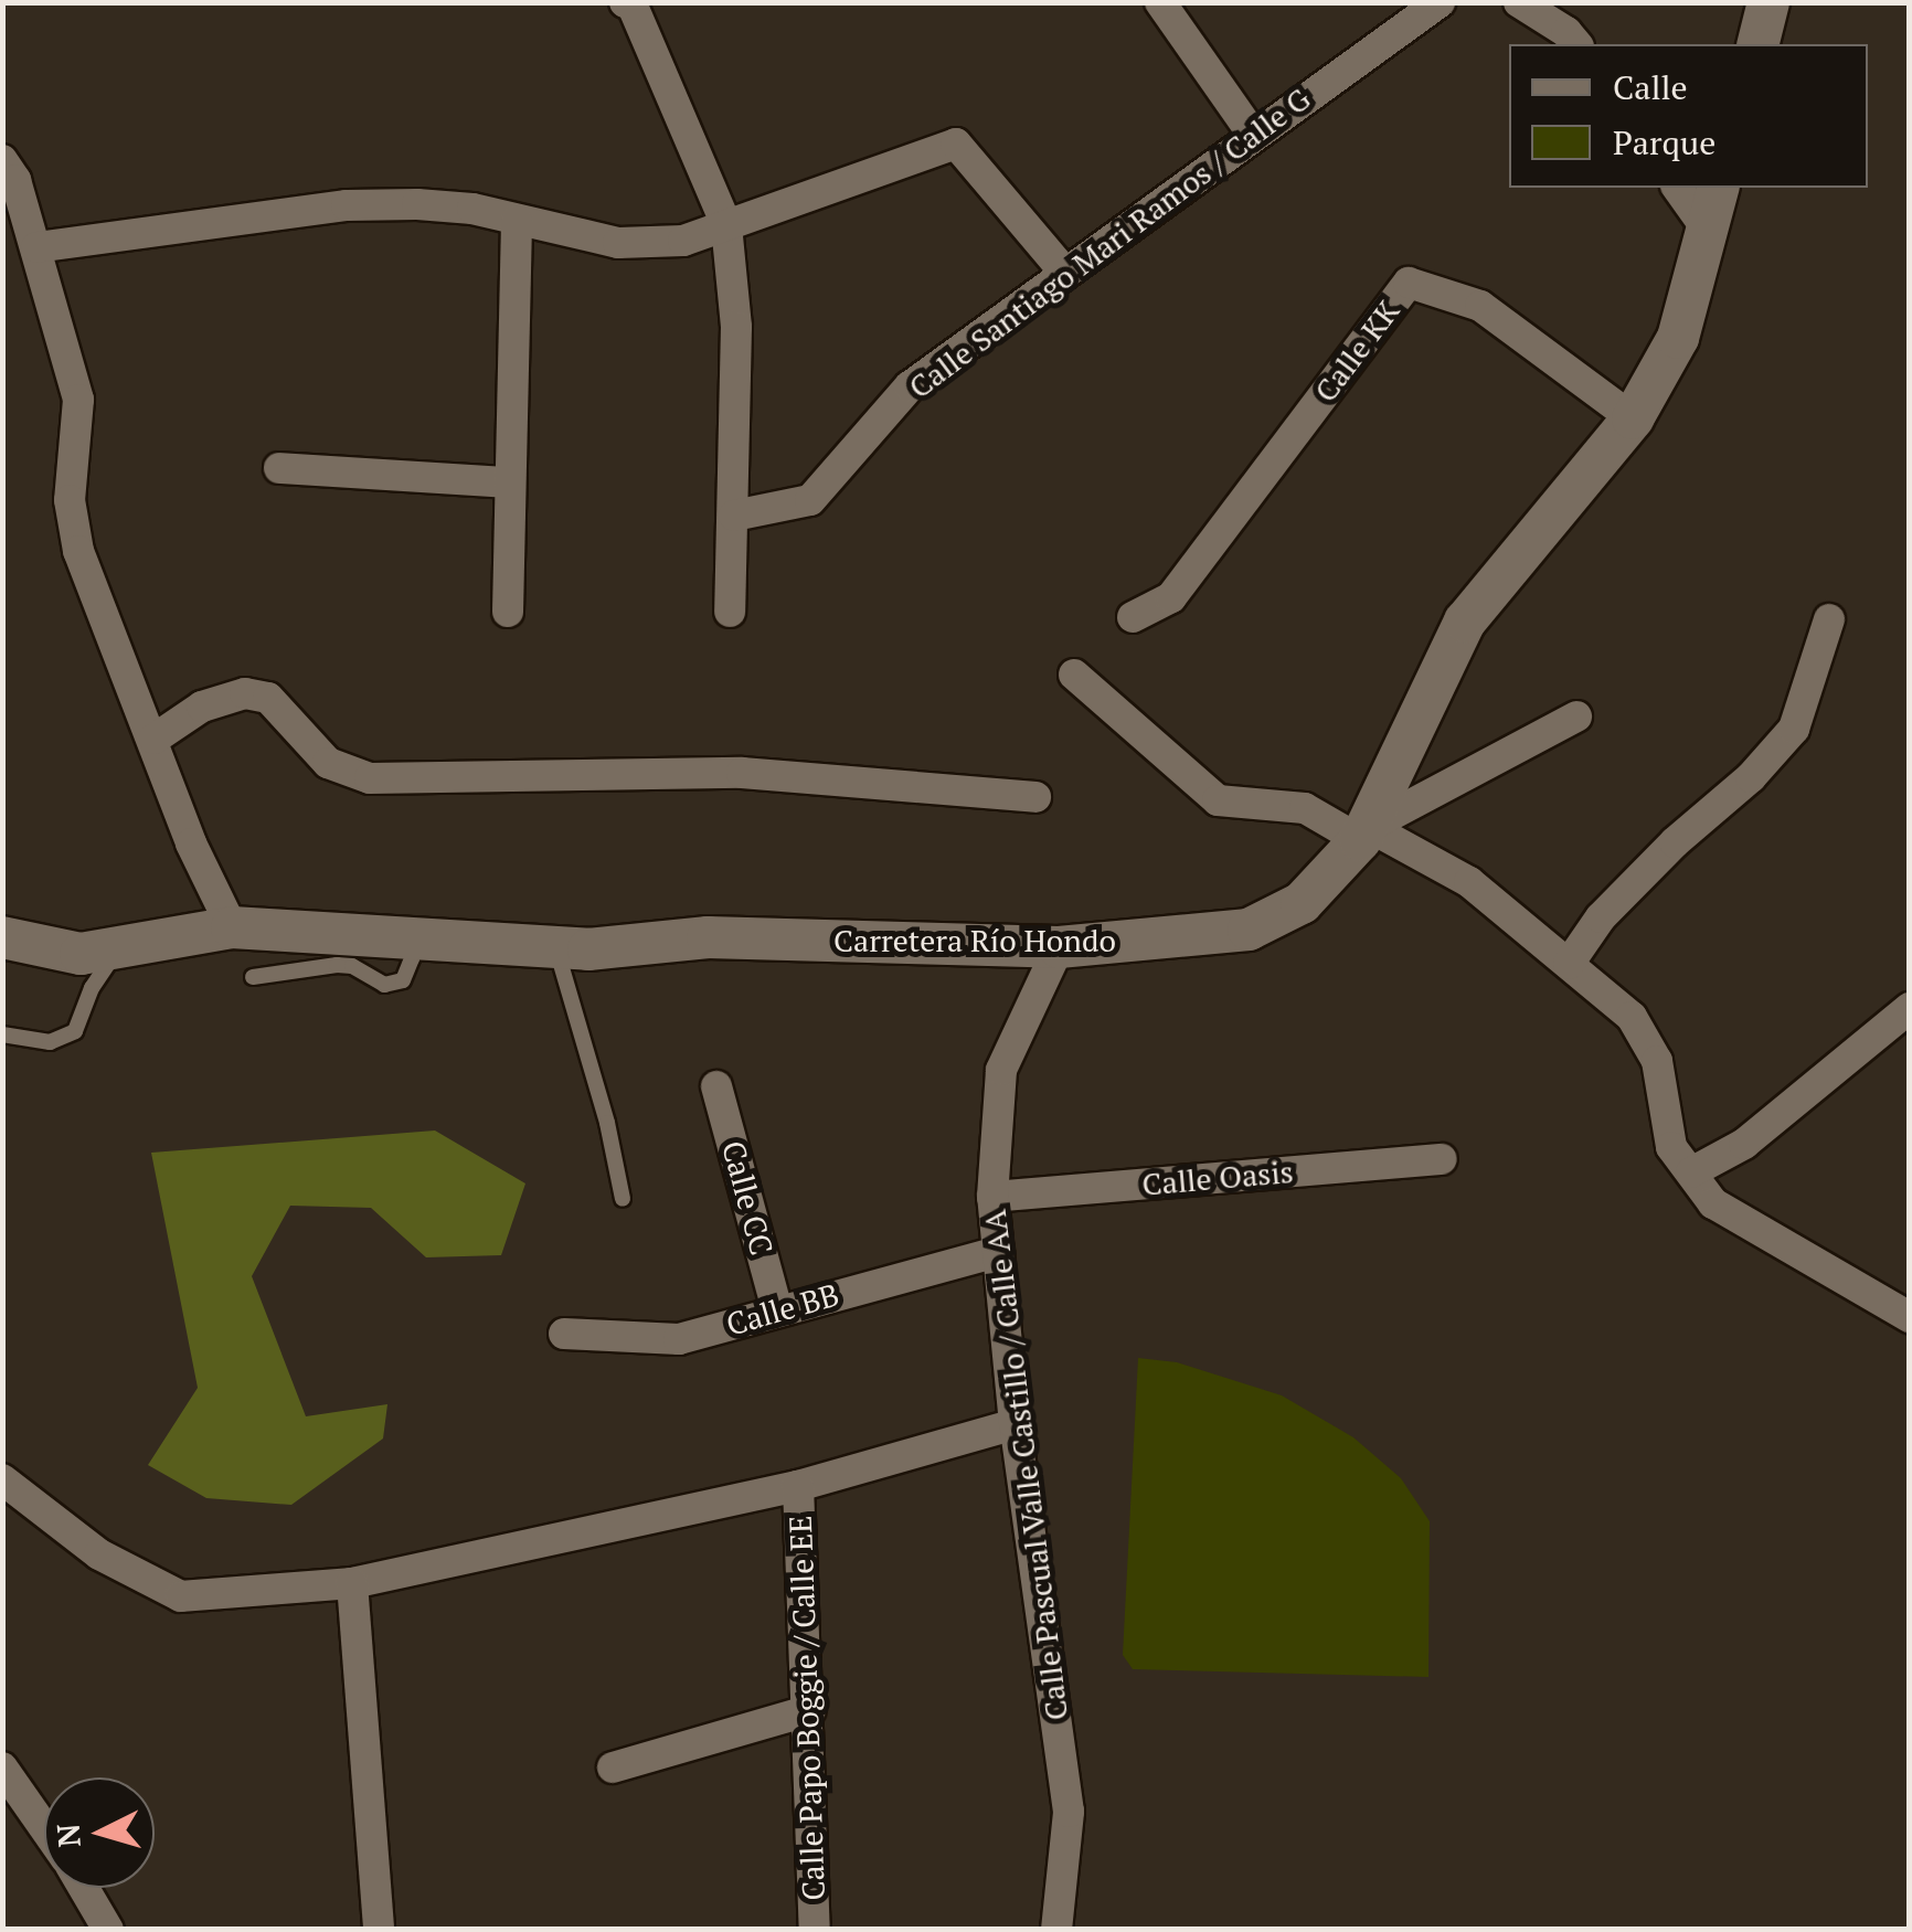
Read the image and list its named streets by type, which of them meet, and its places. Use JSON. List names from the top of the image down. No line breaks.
{"streets":{"street":["Calle Santiago Mari Ramos / Calle G","Calle KK","Carretera Río Hondo","Calle Oasis","Calle CC","Calle BB","Calle Pascual Valle Castillo / Calle AA","Calle Papo Boggie / Calle EE"]},"crossings":[["Calle KK","Carretera Río Hondo"],["Carretera Río Hondo","Calle Pascual Valle Castillo / Calle AA"],["Calle Oasis","Calle Pascual Valle Castillo / Calle AA"],["Calle CC","Calle BB"],["Calle BB","Calle Pascual Valle Castillo / Calle AA"]],"legend":["Calle","Parque"],"north":"left"}
